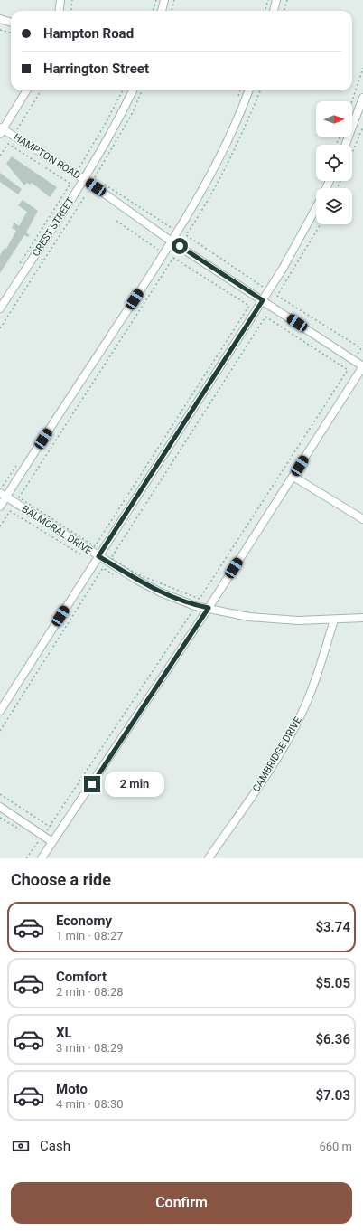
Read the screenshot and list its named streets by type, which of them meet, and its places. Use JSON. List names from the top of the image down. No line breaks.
{"streets":{"street":["HAMPTON ROAD","CREST STREET","BALMORAL DRIVE","CAMBRIDGE DRIVE"]},"crossings":[["HAMPTON ROAD","CREST STREET"],["BALMORAL DRIVE","CAMBRIDGE DRIVE"]],"north":"right","page":{"banner":["Hampton Road","Harrington Street"],"bubble":"2 min","heading":"Choose a ride","list":[{"name":"Economy","note":"1 min · 08:27","value":"$3.74"},{"name":"Comfort","note":"2 min · 08:28","value":"$5.05"},{"name":"XL","note":"3 min · 08:29","value":"$6.36"},{"name":"Moto","note":"4 min · 08:30","value":"$7.03"}],"pay":["Cash","660 m"],"buttons":"Confirm"}}
